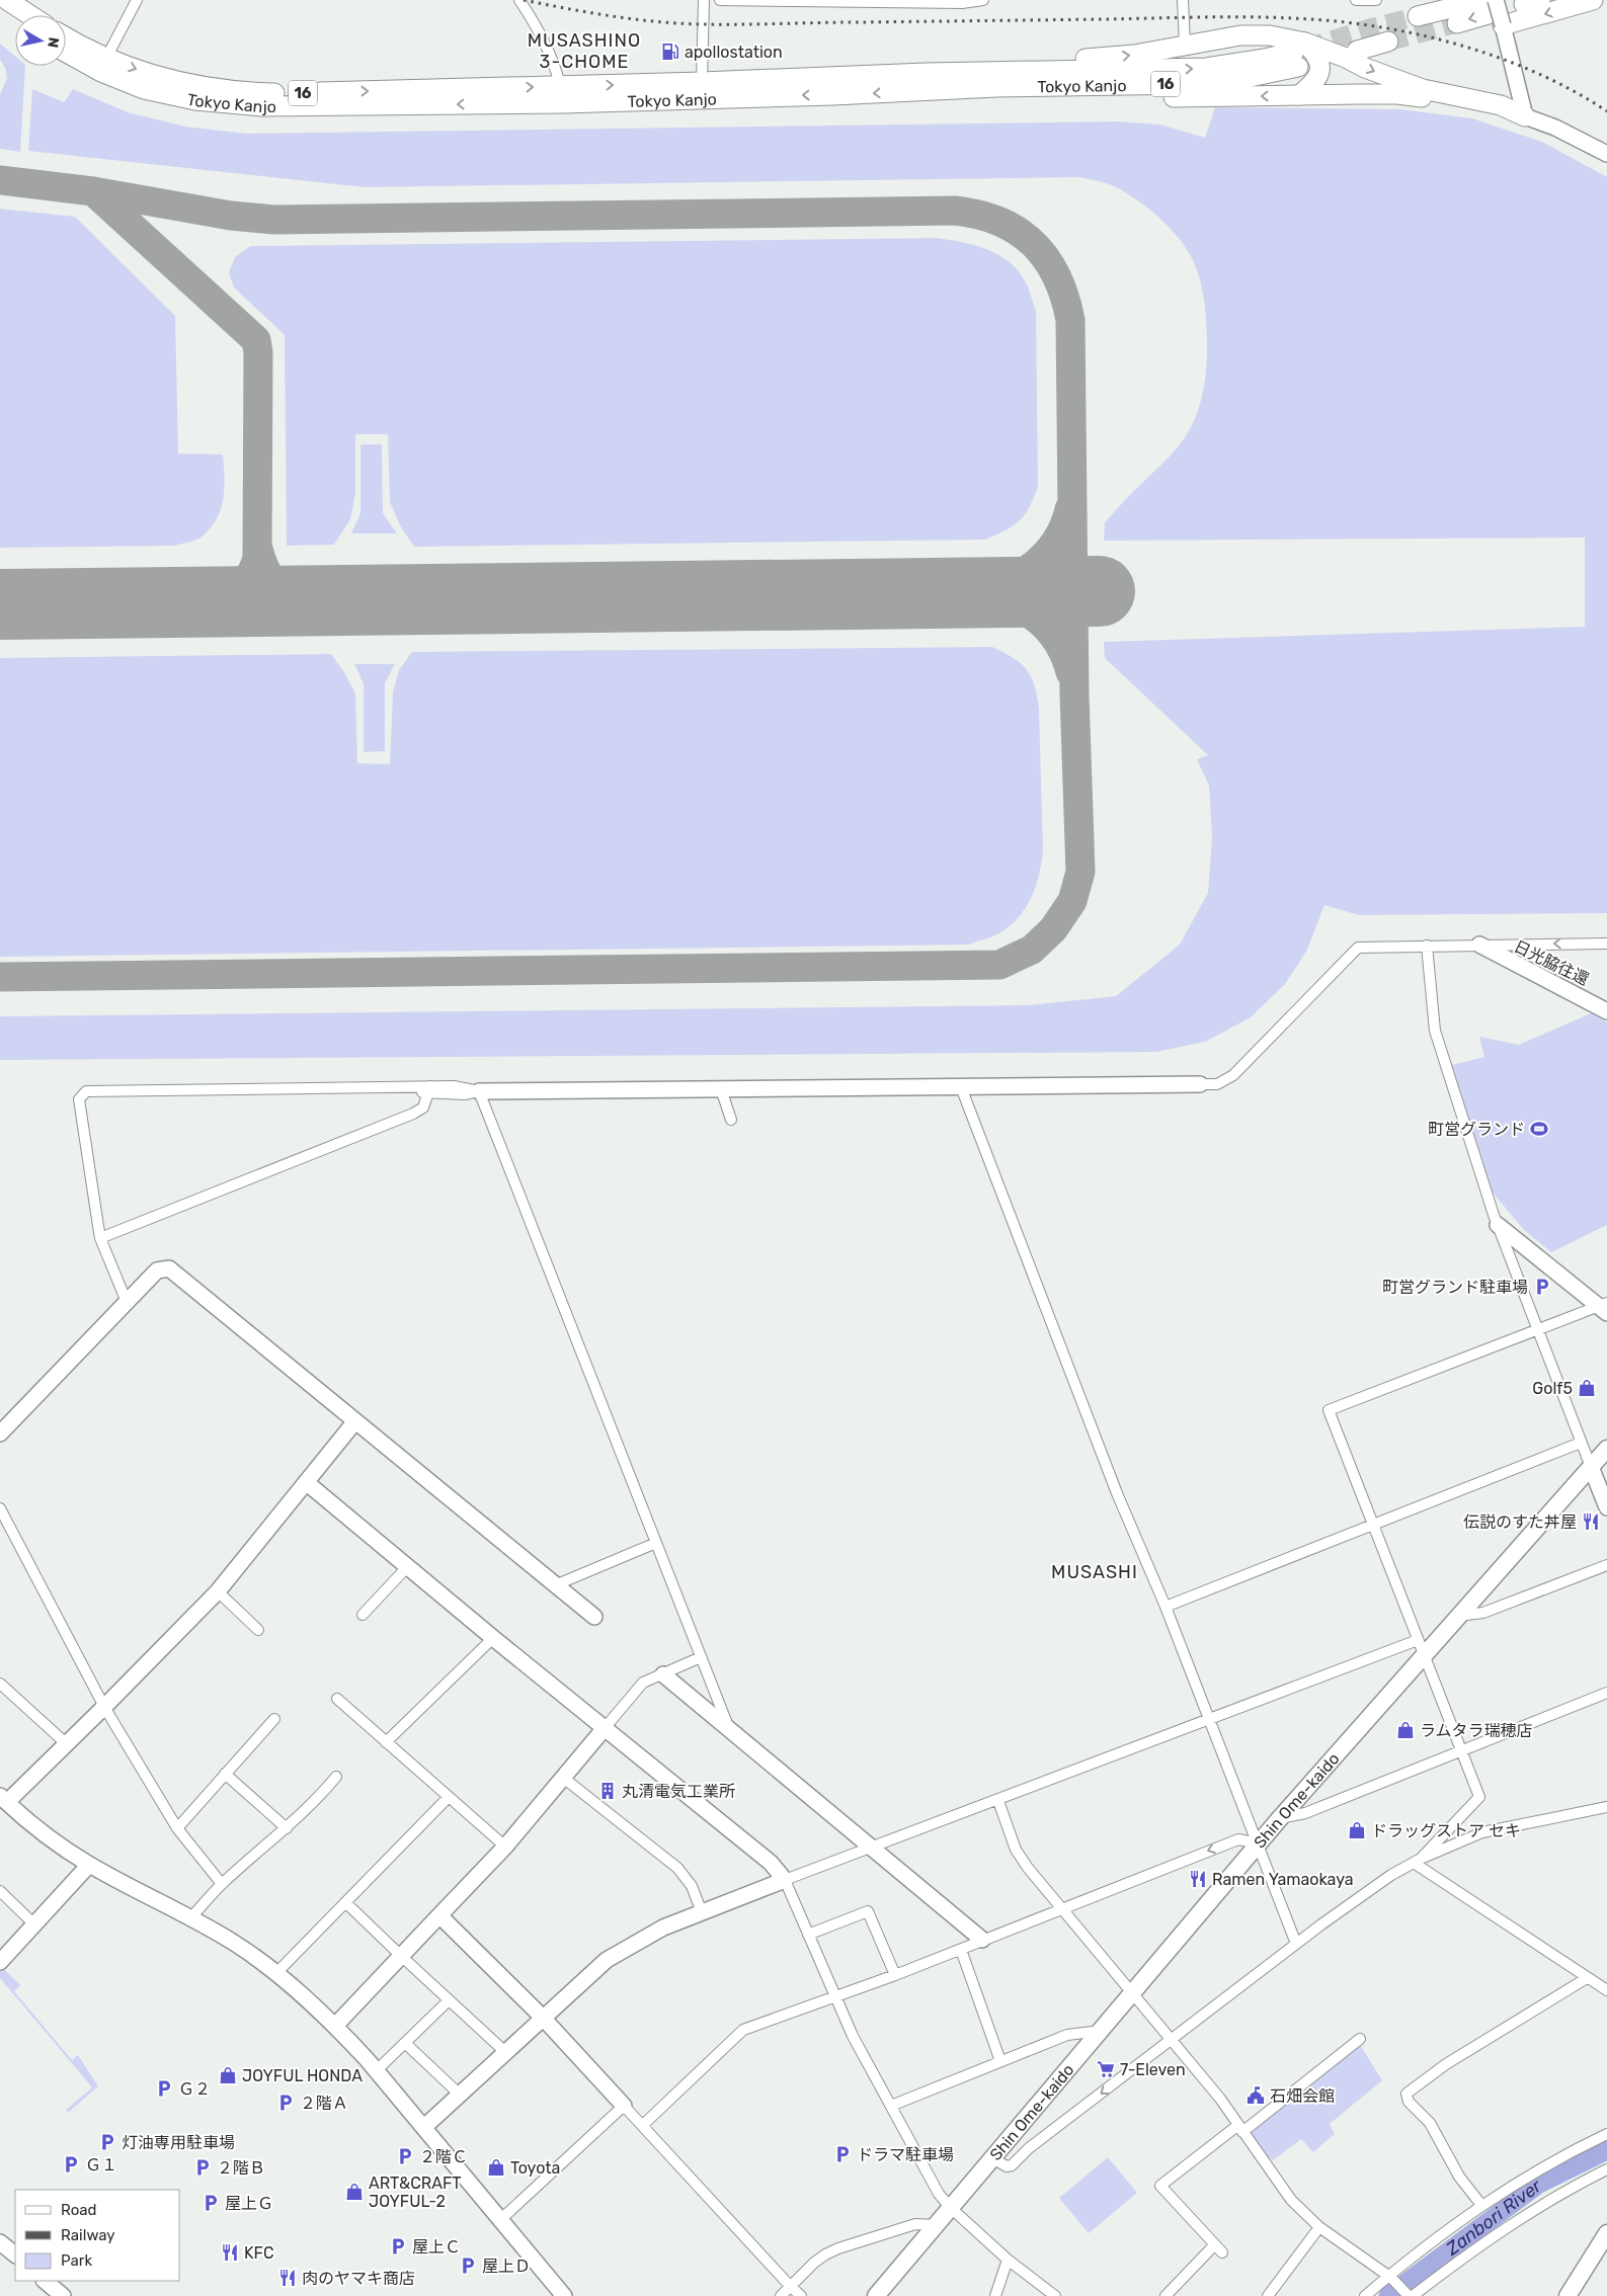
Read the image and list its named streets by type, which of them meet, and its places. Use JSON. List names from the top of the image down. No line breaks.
{"streets":{"highway":["16","Tokyo Kanjo"],"main road":["Shin Ome-kaido"],"street":["日光脇往還"]},"districts":["MUSASHINO 3-CHOME","MUSASHI"],"water":["Zanbori River"],"places":{"fuel station":["apollostation"],"sports":["町営グランド"],"parking":["町営グランド駐車場","Ｇ２","２階Ａ","灯油専用駐車場","ドラマ駐車場","２階Ｃ","Ｇ１","２階Ｂ","屋上Ｇ","屋上Ｃ","屋上Ｄ"],"shop":["Golf5","ラムタラ瑞穂店","ドラッグストア セキ","JOYFUL HONDA","Toyota","ART&CRAFT JOYFUL-2"],"restaurant":["伝説のすた丼屋","Ramen Yamaokaya","KFC","肉のヤマキ商店"],"building":["丸清電気工業所"],"supermarket":["7-Eleven"],"public building":["石畑会館"]},"legend":["Road","Railway","Park"],"north":"right"}
